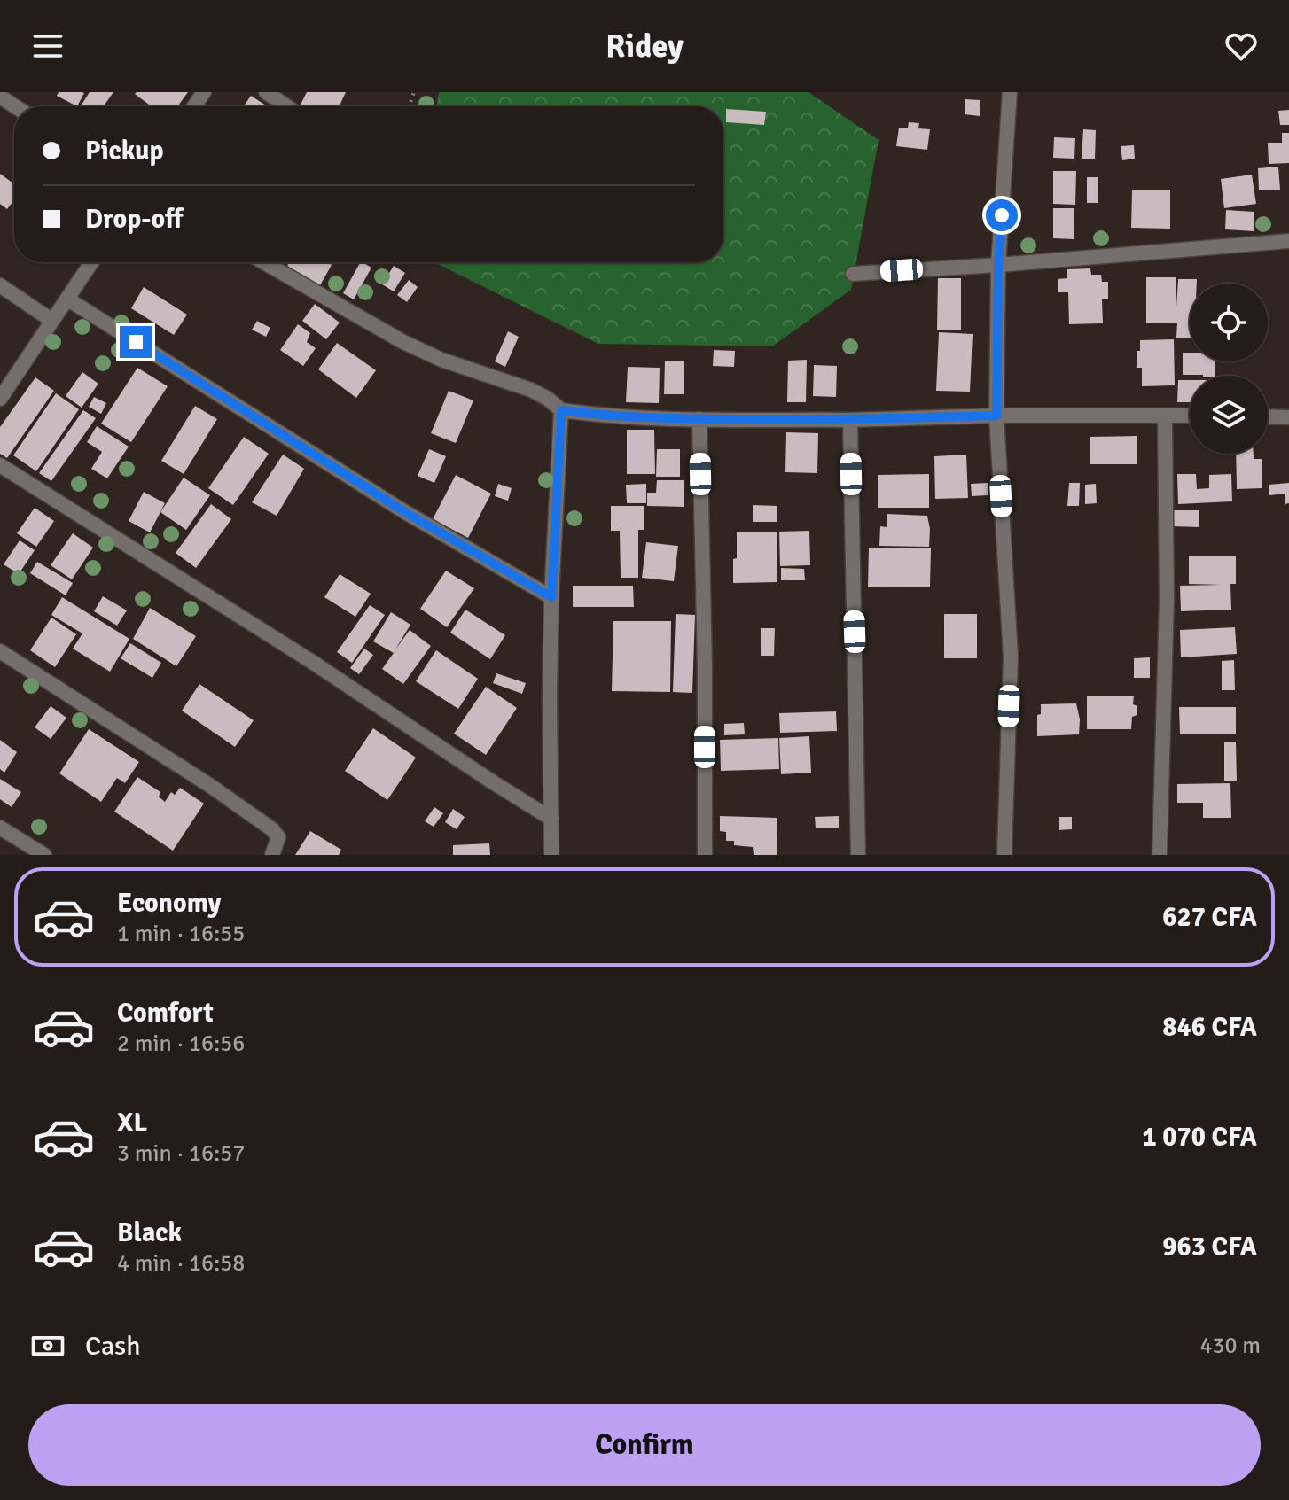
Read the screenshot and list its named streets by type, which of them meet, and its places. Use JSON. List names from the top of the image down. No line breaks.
{"page":{"header":"Ridey","banner":["Pickup","Drop-off"],"list":[{"name":"Economy","note":"1 min · 16:55","value":"627 CFA"},{"name":"Comfort","note":"2 min · 16:56","value":"846 CFA"},{"name":"XL","note":"3 min · 16:57","value":"1 070 CFA"},{"name":"Black","note":"4 min · 16:58","value":"963 CFA"}],"pay":["Cash","430 m"],"buttons":"Confirm"}}
